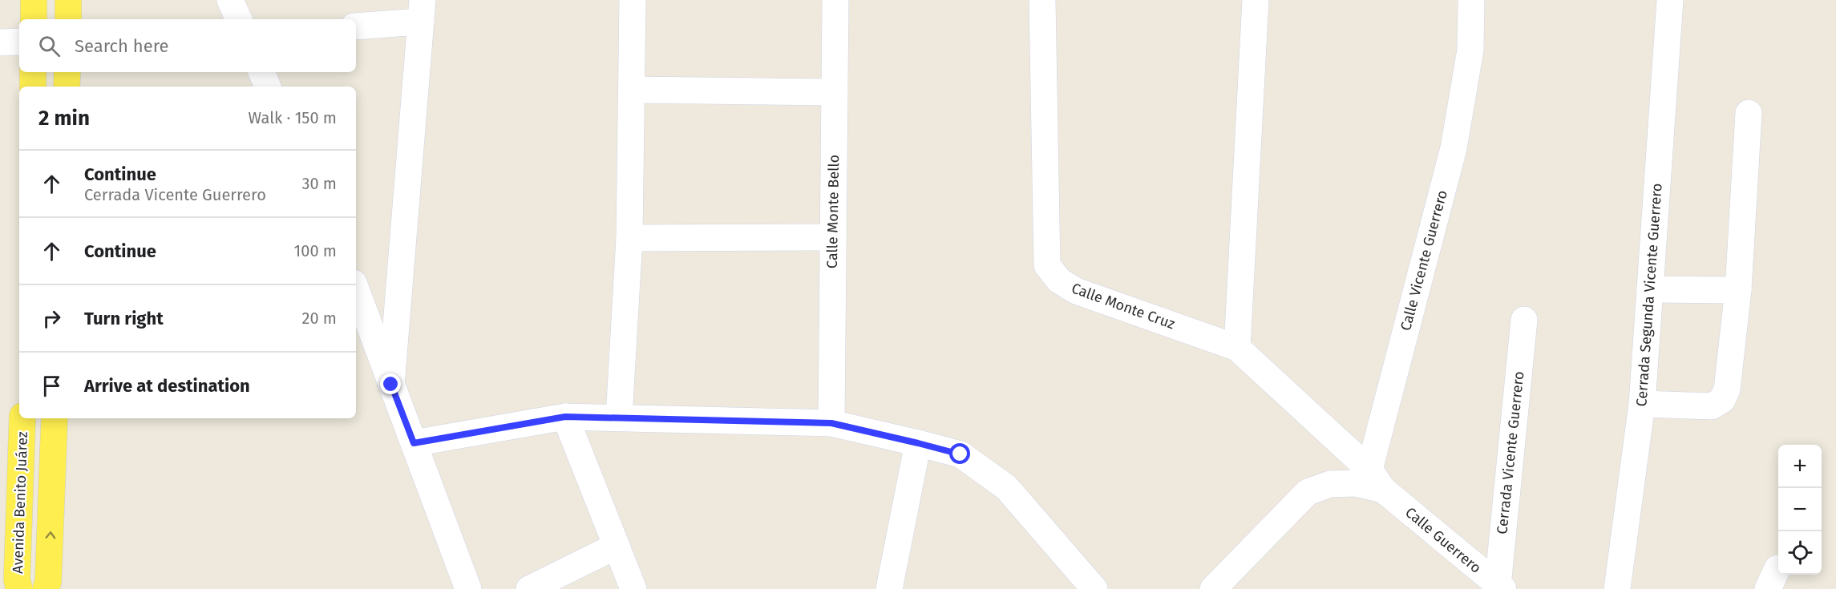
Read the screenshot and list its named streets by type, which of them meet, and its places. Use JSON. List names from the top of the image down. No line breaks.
{"streets":{"main road":["Avenida Benito Juárez"],"street":["Calle Monte Bello","Calle Vicente Guerrero","Cerrada Segunda Vicente Guerrero","Calle Monte Cruz","Cerrada Vicente Guerrero","Calle Guerrero"]},"crossings":[["Calle Vicente Guerrero","Calle Monte Cruz"],["Calle Vicente Guerrero","Calle Guerrero"],["Calle Monte Cruz","Calle Guerrero"],["Cerrada Vicente Guerrero","Calle Guerrero"]],"page":{"search":"Search here","heading":["2 min","Walk · 150 m"],"list":[["Continue","Cerrada Vicente Guerrero","30 m"],["Continue","100 m"],["Turn right","20 m"],"Arrive at destination"],"map_buttons":["+","−"]}}
